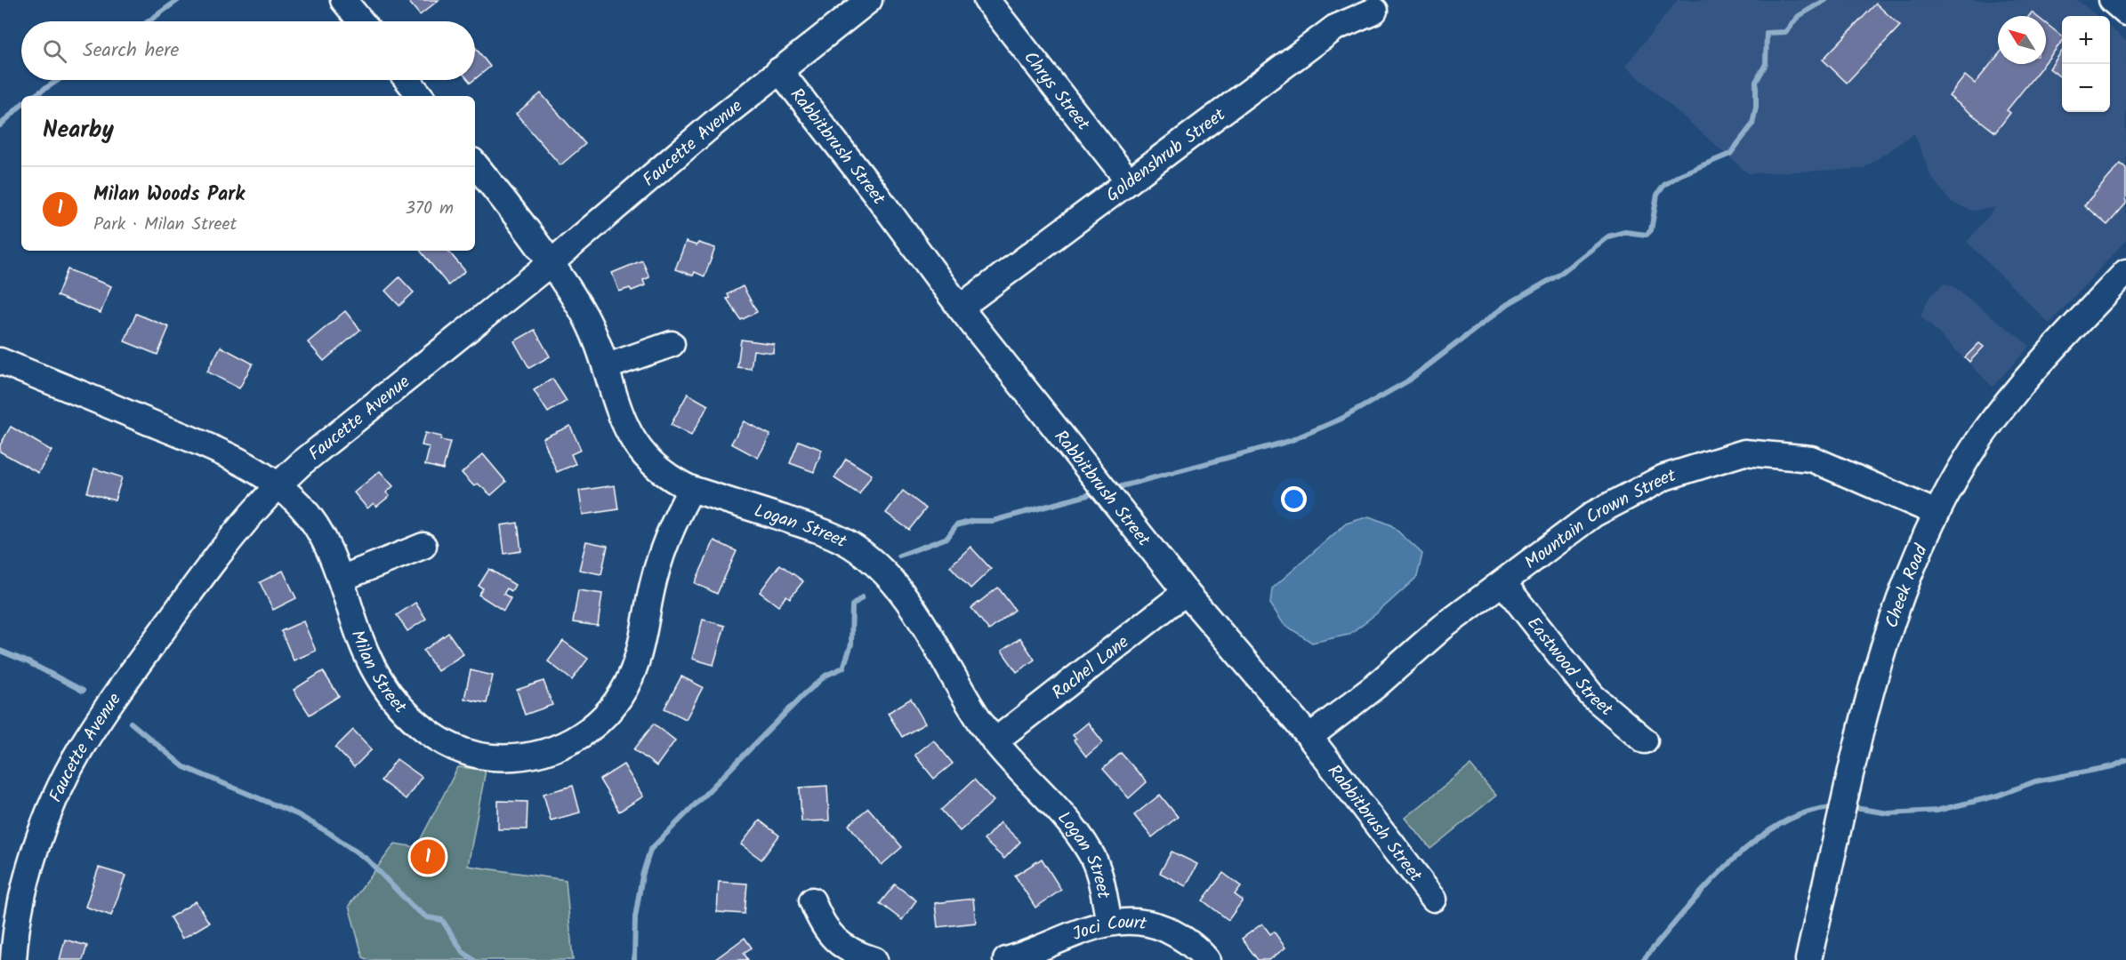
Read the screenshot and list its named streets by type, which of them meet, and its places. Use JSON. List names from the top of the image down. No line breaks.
{"streets":{"street":["Chrys Street","Faucette Avenue","Rabbitbrush Street","Goldenshrub Street","Mountain Crown Street","Logan Street","Cheek Road","Eastwood Street","Rachel Lane","Milan Street","Joci Court"]},"crossings":[["Chrys Street","Goldenshrub Street"],["Faucette Avenue","Rabbitbrush Street"],["Faucette Avenue","Logan Street"],["Faucette Avenue","Milan Street"],["Rabbitbrush Street","Goldenshrub Street"],["Rabbitbrush Street","Mountain Crown Street"],["Rabbitbrush Street","Rachel Lane"],["Mountain Crown Street","Cheek Road"],["Mountain Crown Street","Eastwood Street"],["Logan Street","Rachel Lane"],["Logan Street","Milan Street"],["Logan Street","Joci Court"]],"north":"top left","page":{"map_buttons":["+","−"],"search":"Search here","heading":"Nearby","list":[{"mark":"1","name":"Milan Woods Park","note":"Park · Milan Street","value":"370 m"}],"pins":"1"}}
